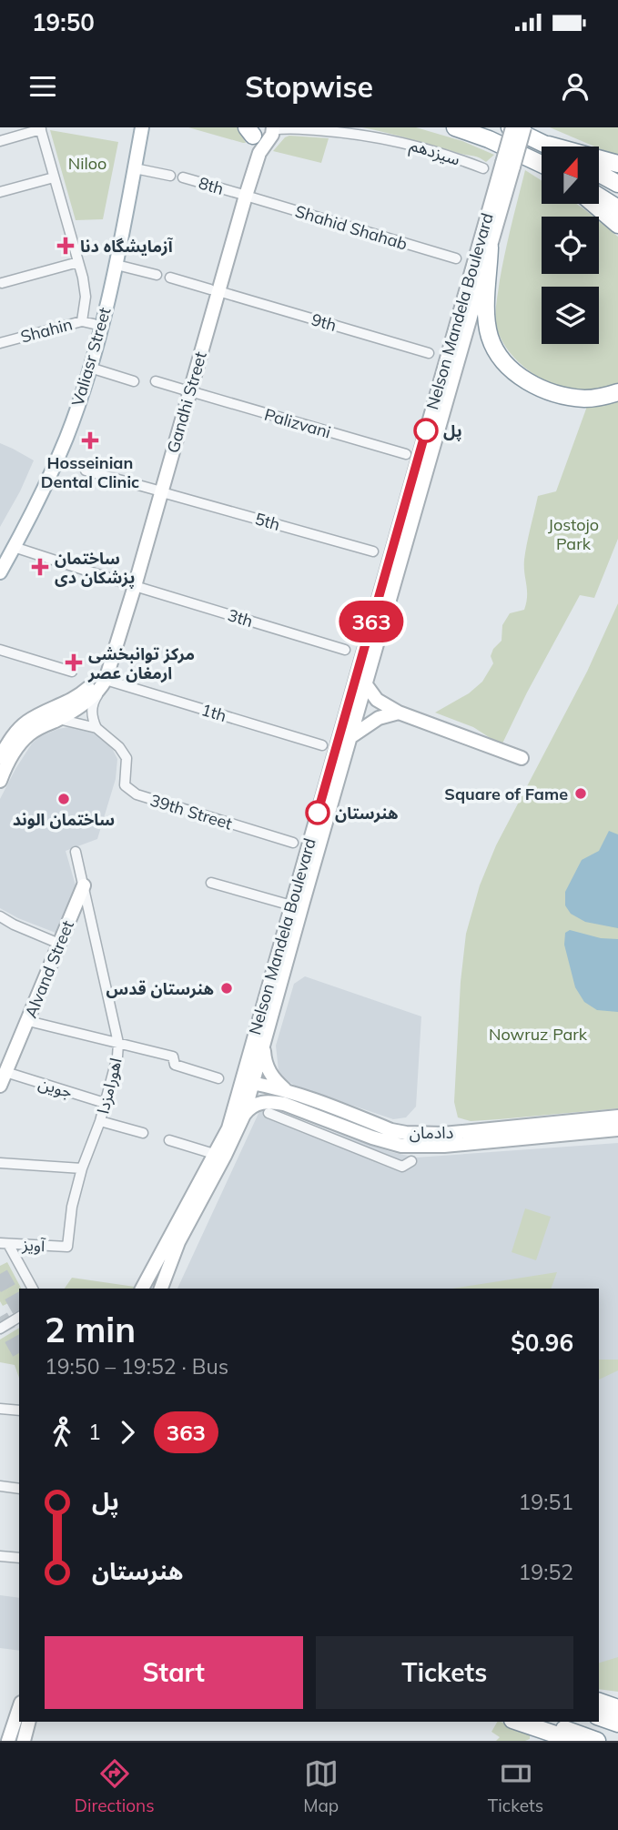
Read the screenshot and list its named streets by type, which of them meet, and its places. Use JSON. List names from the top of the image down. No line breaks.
{"streets":{"main road":["Nelson Mandela Boulevard","Valiasr Street","Gandhi Street","Alvand Street","دادمان"],"street":["سیزدهم","8th","Shahid Shahab","9th","Shahin","Palizvani","5th","3th","1th","39th Street","اهورامزدا","جوین","آویز"]},"crossings":[["سیزدهم","Gandhi Street"],["8th","Shahid Shahab"],["8th","Gandhi Street"],["Shahid Shahab","Gandhi Street"],["Nelson Mandela Boulevard","دادمان"],["9th","Gandhi Street"],["Shahin","Valiasr Street"],["Valiasr Street","3th"],["Gandhi Street","Palizvani"],["Gandhi Street","5th"],["Gandhi Street","3th"],["Gandhi Street","1th"],["Alvand Street","اهورامزدا"],["Alvand Street","جوین"],["اهورامزدا","جوین"],["اهورامزدا","آویز"]],"parks":["Niloo","Jostojo Park","Nowruz Park"],"places":{"health":["آزمایشگاه دنا","Hosseinian Dental Clinic","ساختمان پزشکان دی","مرکز توانبخشی ارمغان عصر"],"other":["پل","Square of Fame","ساختمان الوند","هنرستان","هنرستان قدس"]},"lines":["bus line 363"],"north":"top","page":{"status":"19:50","header":"Stopwise","on_map":"363","heading":["2 min","19:50 – 19:52 · Bus","$0.96"],"legs":["1","363"],"list":[{"name":"پل","value":"19:51"},{"name":"هنرستان","value":"19:52"}],"buttons":["Start","Tickets"],"tabs":["Directions","Map","Tickets"]}}
